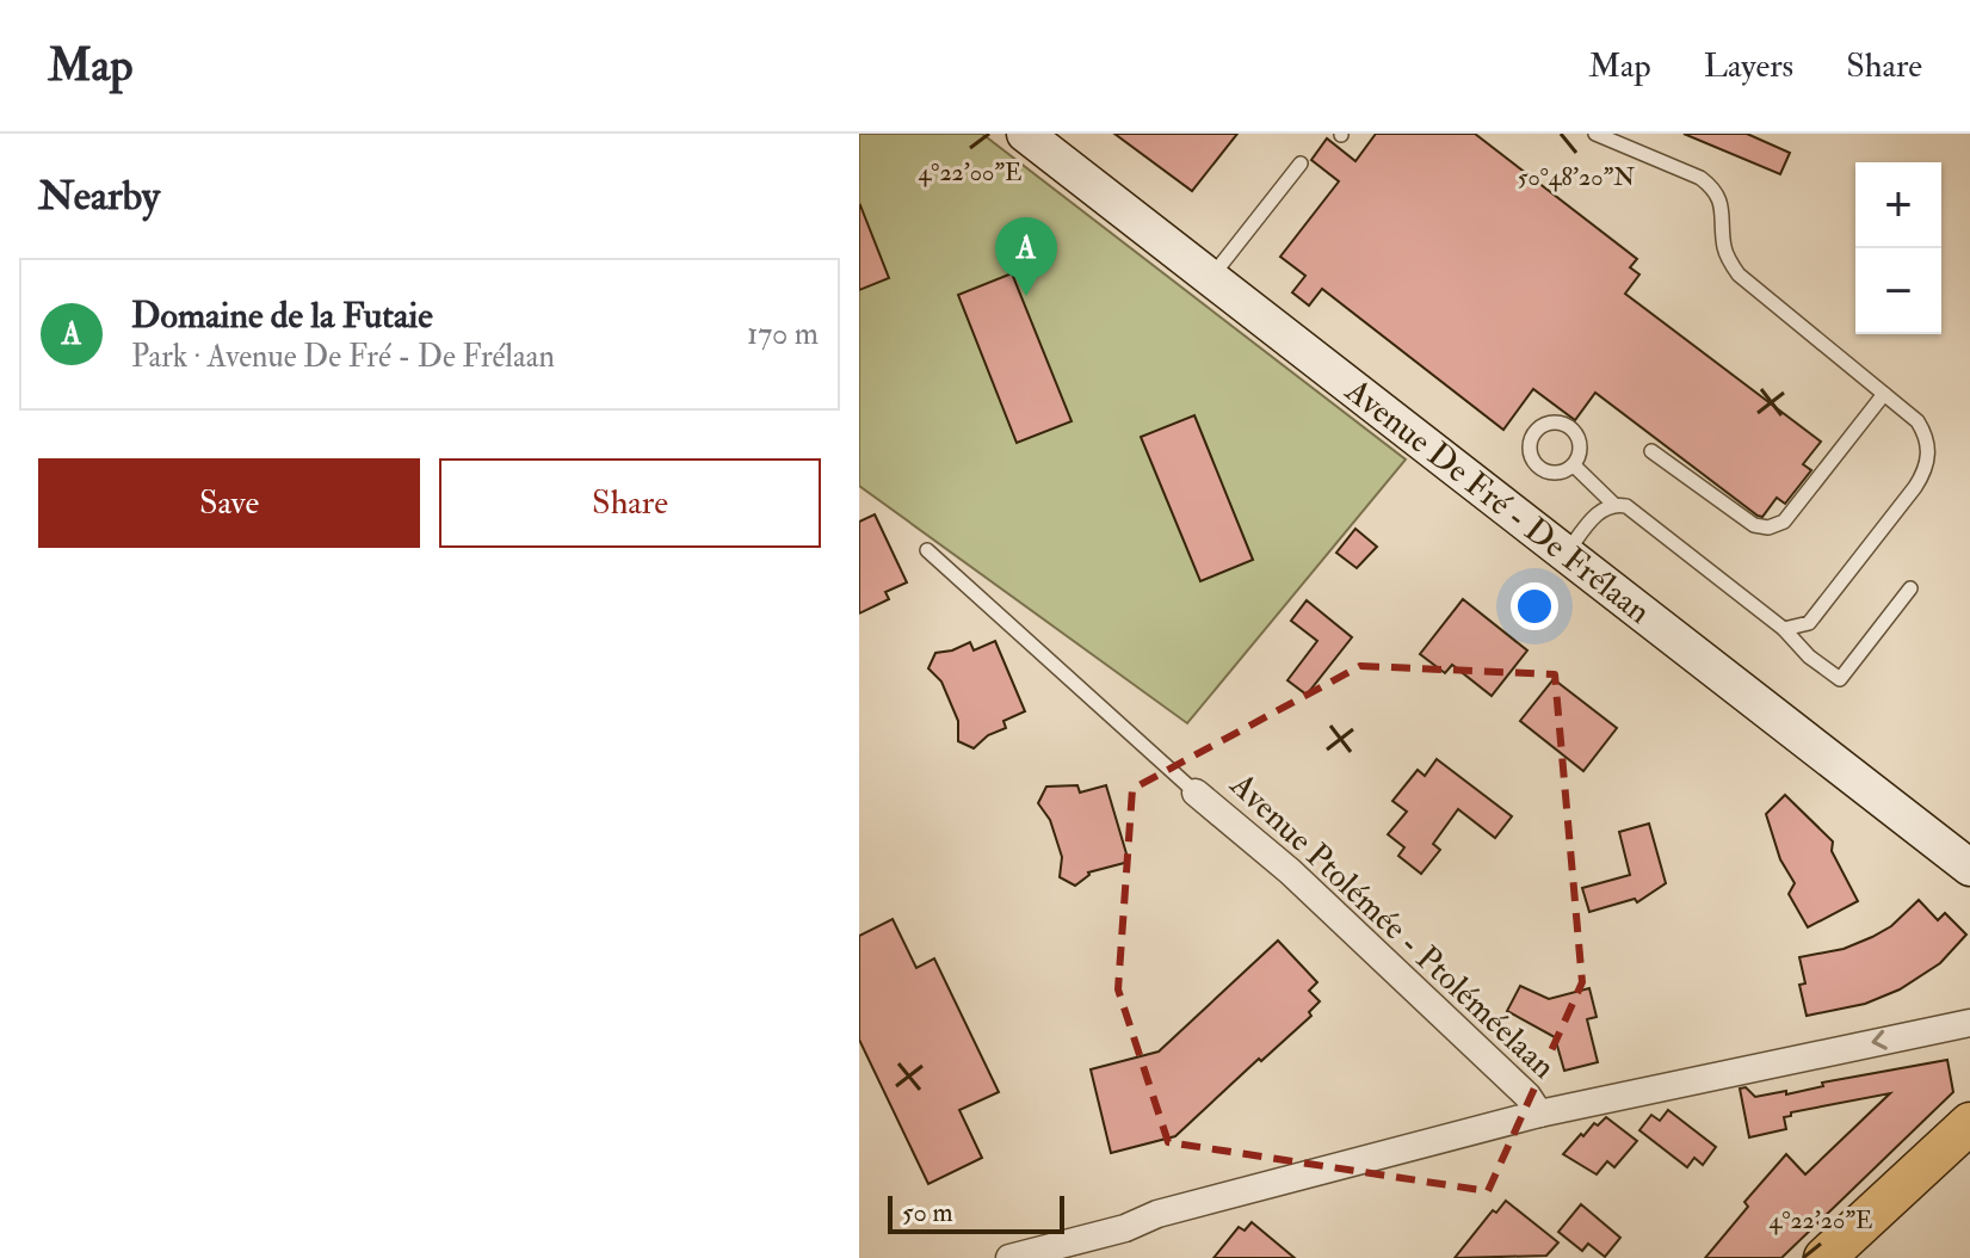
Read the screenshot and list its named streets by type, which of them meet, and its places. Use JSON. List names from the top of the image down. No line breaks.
{"streets":{"main road":["Avenue De Fré - De Frélaan"],"street":["Avenue Ptolémée - Ptoléméelaan"]},"scale_bar":"50 m","page":{"header":"Map","nav":["Map","Layers","Share"],"heading":"Nearby","map_buttons":["+","−"],"pins":"A","list":[{"mark":"A","name":"Domaine de la Futaie","note":"Park · Avenue De Fré - De Frélaan","value":"170 m"}],"buttons":["Save","Share"],"scale":"50 m"},"coordinates":["4°22'00\"E","50°48'20\"N","4°22'20\"E"]}
